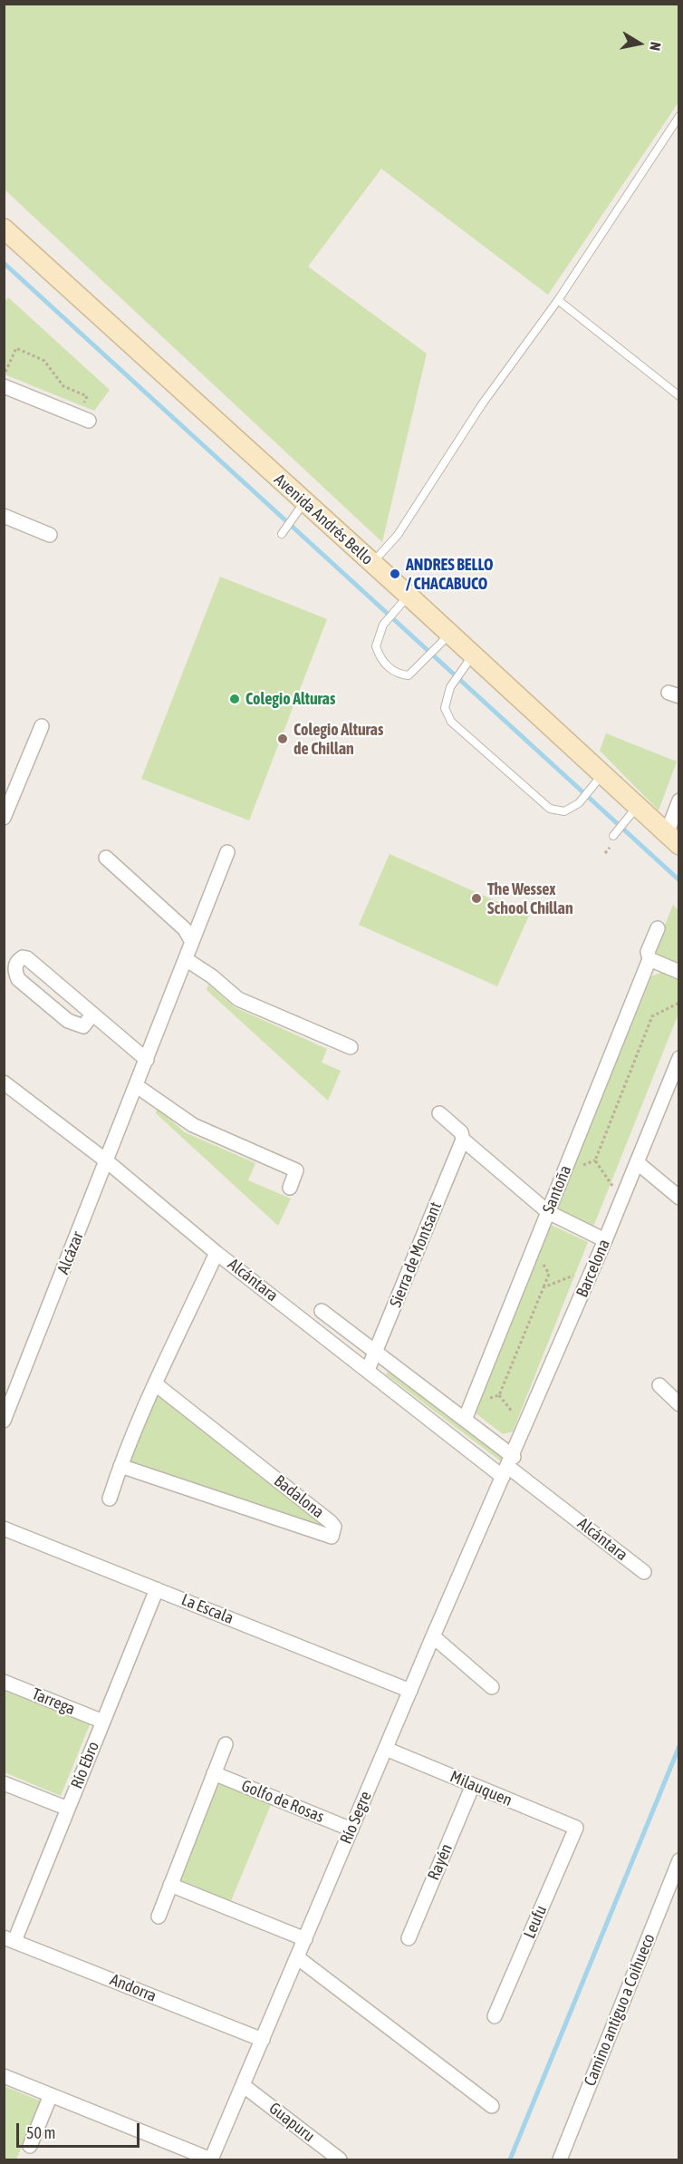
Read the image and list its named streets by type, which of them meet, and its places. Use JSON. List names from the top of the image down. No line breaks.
{"streets":{"main road":["Avenida Andrés Bello"],"street":["Santoña","Alcázar","Sierra de Montsant","Barcelona","Alcántara","Badalona","La Escala","Tarrega","Río Ebro","Milauquen","Golfo de Rosas","Río Segre","Rayén","Leufu","Andorra","Camino antiguo a Coihueco","Guapuru"]},"crossings":[["Santoña","Alcántara"],["Alcázar","Alcántara"],["Sierra de Montsant","Alcántara"],["Barcelona","Alcántara"],["Barcelona","Río Segre"],["Alcántara","Río Segre"],["La Escala","Río Ebro"],["La Escala","Río Segre"],["Tarrega","Río Ebro"],["Río Ebro","Andorra"],["Milauquen","Río Segre"],["Milauquen","Rayén"],["Milauquen","Leufu"],["Golfo de Rosas","Río Segre"],["Río Segre","Andorra"],["Río Segre","Guapuru"]],"places":["ANDRES BELLO / CHACABUCO","Colegio Alturas","Colegio Alturas de Chillan","The Wessex School Chillan"],"scale_bar":"50 m","north":"right"}
